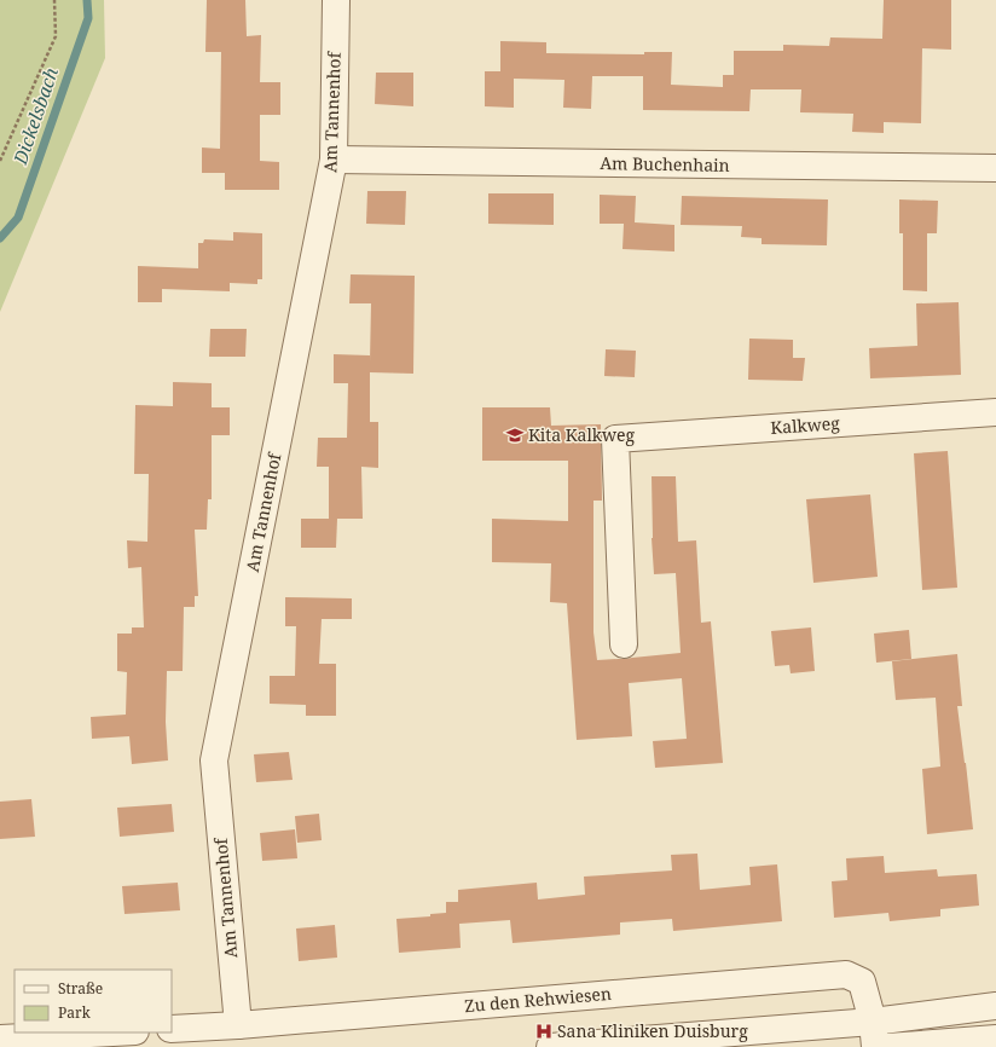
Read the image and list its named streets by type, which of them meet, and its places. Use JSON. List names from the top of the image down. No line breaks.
{"streets":{"street":["Am Tannenhof","Am Buchenhain","Kalkweg","Zu den Rehwiesen"]},"crossings":[["Am Tannenhof","Am Buchenhain"],["Am Tannenhof","Zu den Rehwiesen"]],"water":["Dickelsbach"],"places":{"school or university":["Kita Kalkweg"],"hospital":["Sana Kliniken Duisburg"]},"legend":["Straße","Park"]}
